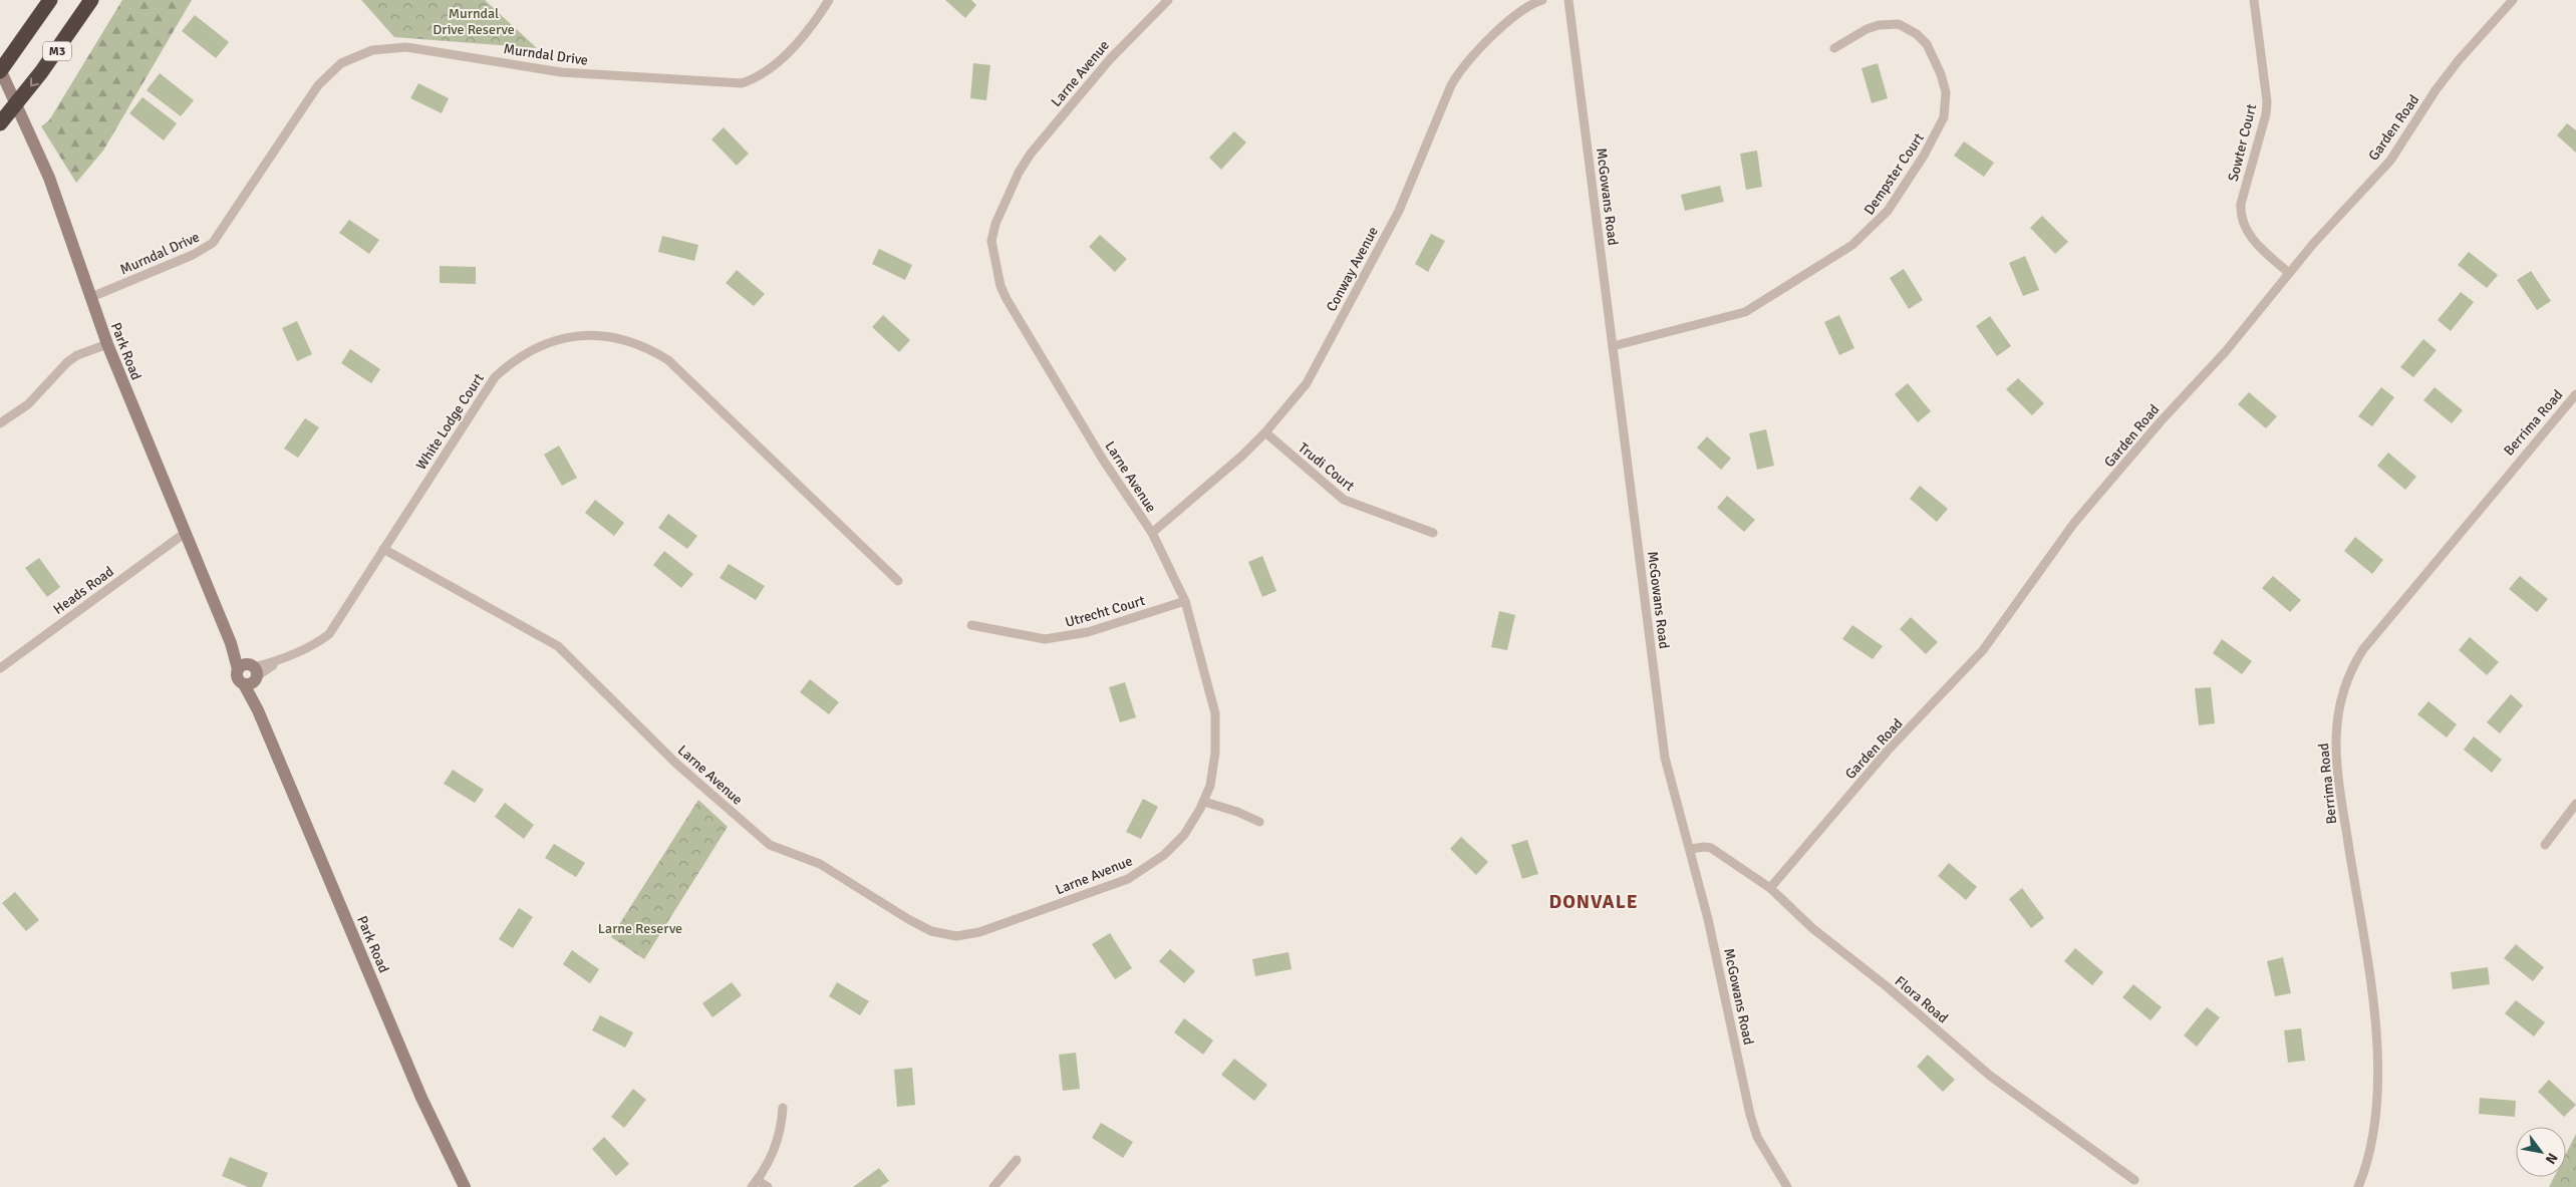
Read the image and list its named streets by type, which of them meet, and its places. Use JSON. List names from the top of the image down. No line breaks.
{"streets":{"highway":["M3"],"street":["Murndal Drive","Larne Avenue","Garden Road","Sowter Court","Dempster Court","McGowans Road","Conway Avenue","Park Road","White Lodge Court","Berrima Road","Trudi Court","Heads Road","Utrecht Court","Flora Road"]},"crossings":[["M3","Park Road"],["Murndal Drive","Park Road"],["Larne Avenue","Conway Avenue"],["Larne Avenue","White Lodge Court"],["Larne Avenue","Utrecht Court"],["Garden Road","Sowter Court"],["Garden Road","Flora Road"],["Dempster Court","McGowans Road"],["McGowans Road","Flora Road"],["Conway Avenue","Trudi Court"],["Park Road","White Lodge Court"],["Park Road","Heads Road"]],"districts":["DONVALE"],"parks":["Murndal Drive Reserve","Larne Reserve"],"north":"bottom right"}
